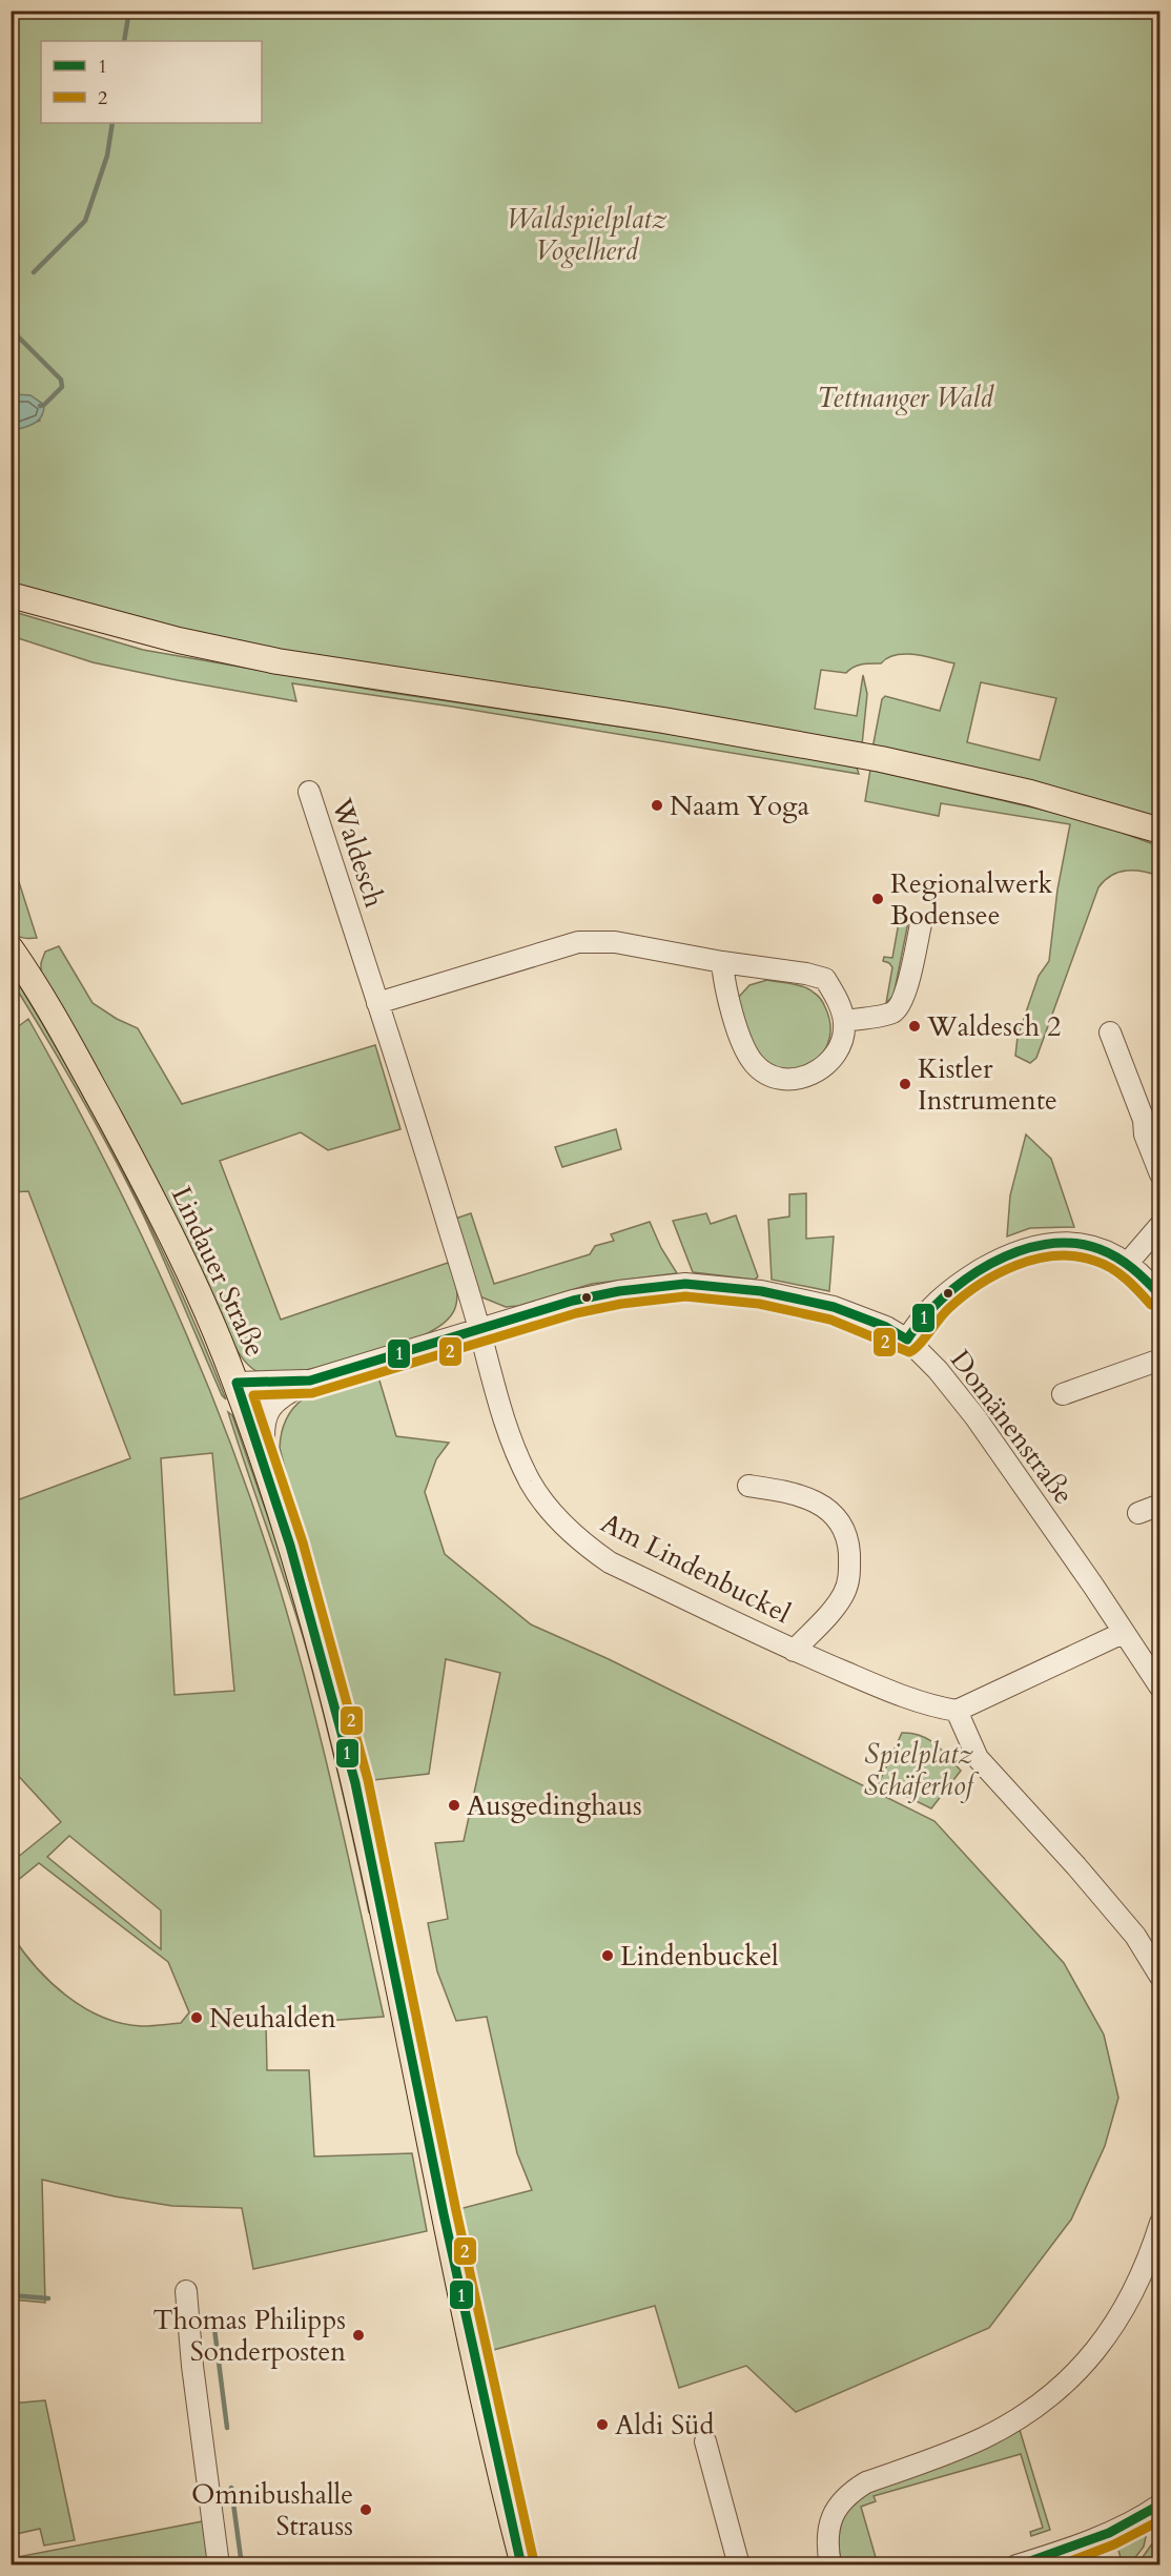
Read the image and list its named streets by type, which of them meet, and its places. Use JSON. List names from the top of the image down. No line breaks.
{"streets":{"main road":["Lindauer Straße"],"street":["Waldesch","Domänenstraße","Am Lindenbuckel"]},"crossings":[["Waldesch","Domänenstraße"],["Waldesch","Am Lindenbuckel"],["Lindauer Straße","Domänenstraße"],["Domänenstraße","Am Lindenbuckel"]],"parks":["Waldspielplatz Vogelherd","Tettnanger Wald","Spielplatz Schäferhof"],"places":["Naam Yoga","Regionalwerk Bodensee","Waldesch 2","Kistler Instrumente","Ausgedinghaus","Lindenbuckel","Neuhalden","Thomas Philipps Sonderposten","Aldi Süd","Omnibushalle Strauss"],"lines":["transit line 1","transit line 2"],"legend":["1","2"]}
